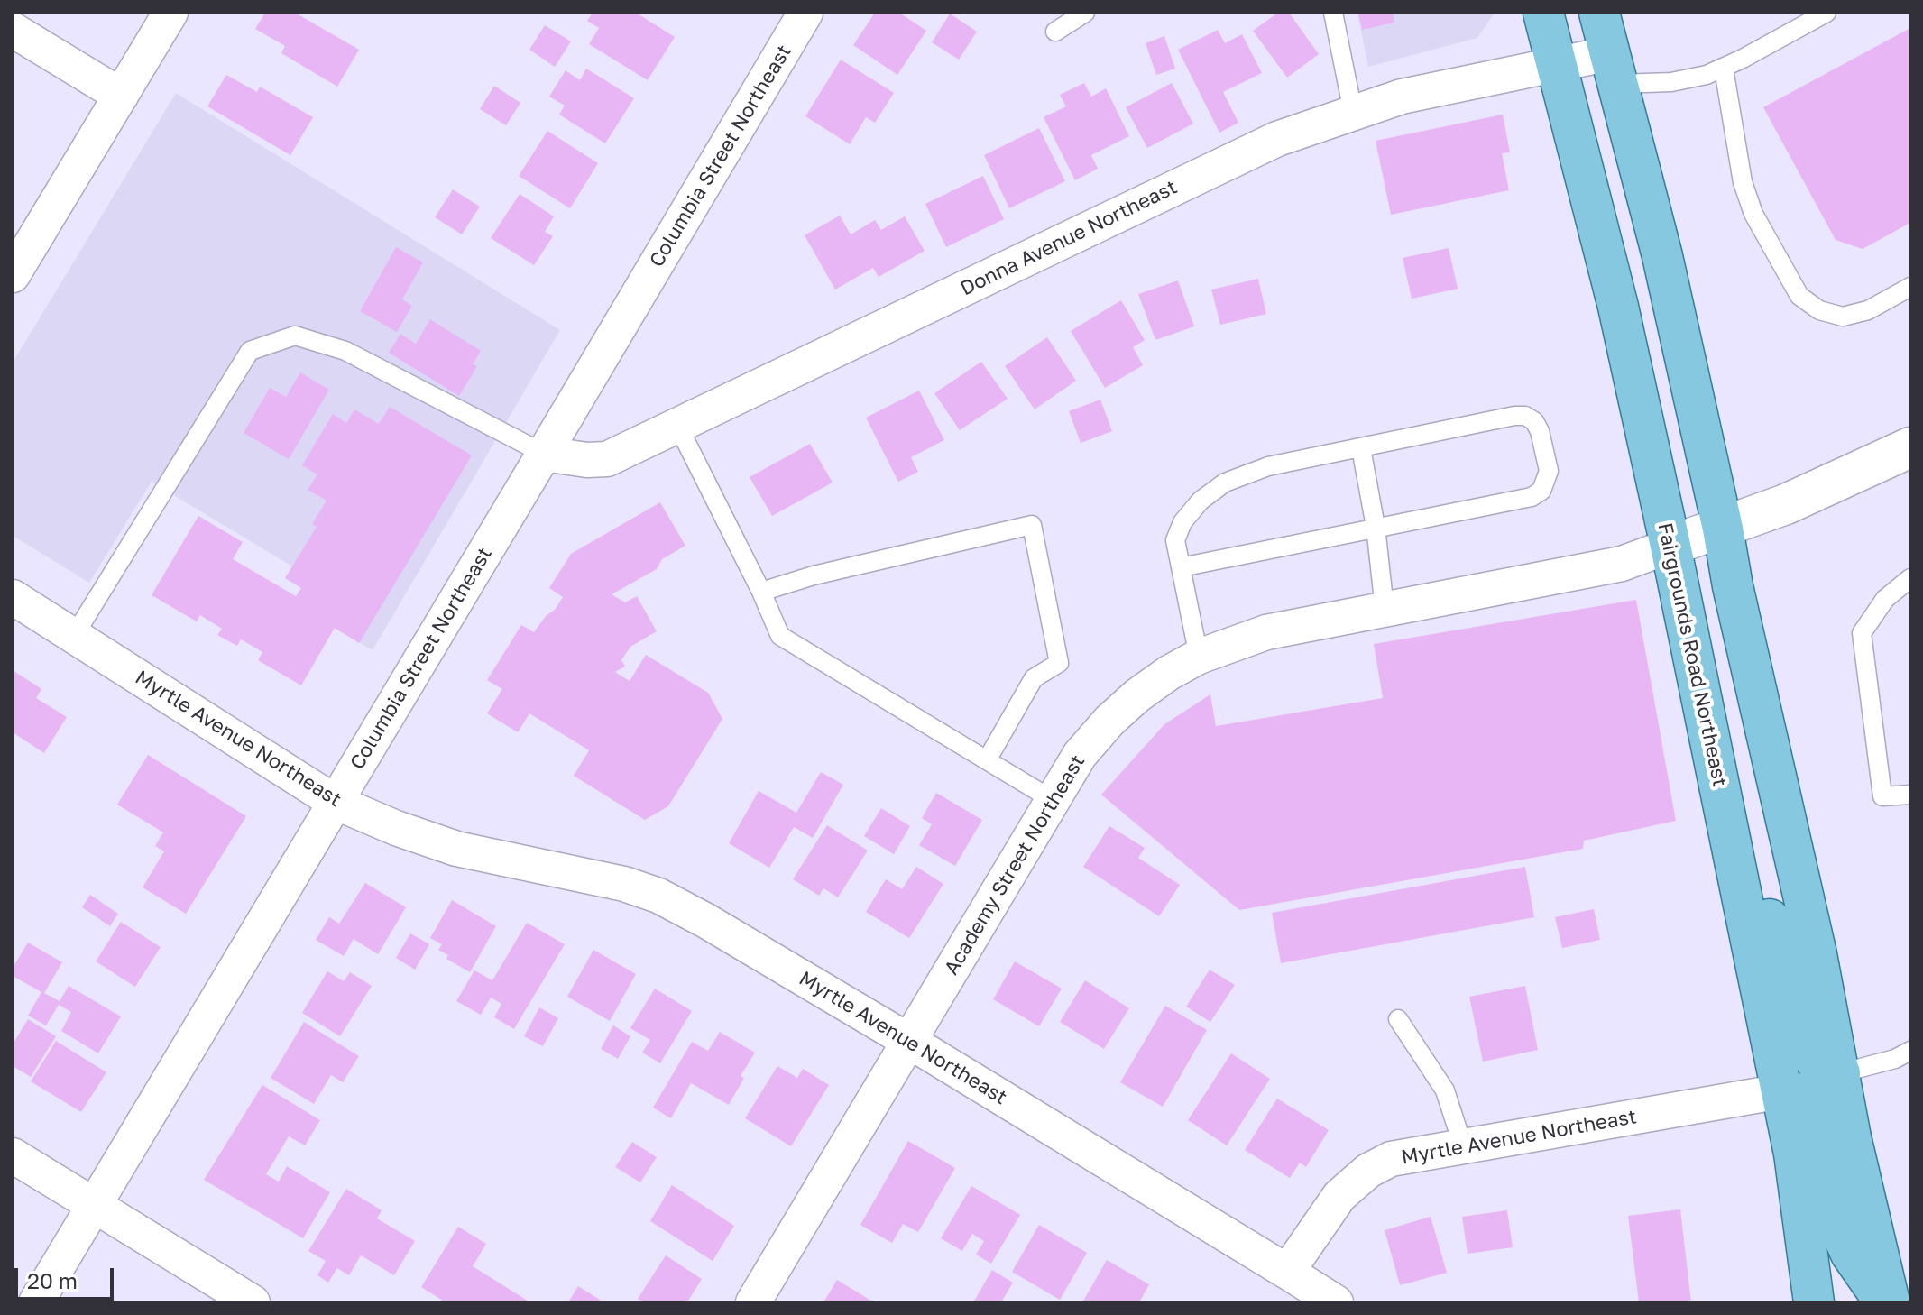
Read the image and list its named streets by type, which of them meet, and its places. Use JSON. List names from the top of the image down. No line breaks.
{"streets":{"main road":["Fairgrounds Road Northeast"],"street":["Columbia Street Northeast","Donna Avenue Northeast","Myrtle Avenue Northeast","Academy Street Northeast"]},"crossings":[["Columbia Street Northeast","Donna Avenue Northeast"],["Columbia Street Northeast","Myrtle Avenue Northeast"],["Donna Avenue Northeast","Fairgrounds Road Northeast"],["Fairgrounds Road Northeast","Myrtle Avenue Northeast"],["Fairgrounds Road Northeast","Academy Street Northeast"],["Myrtle Avenue Northeast","Academy Street Northeast"]],"scale_bar":"20 m"}
